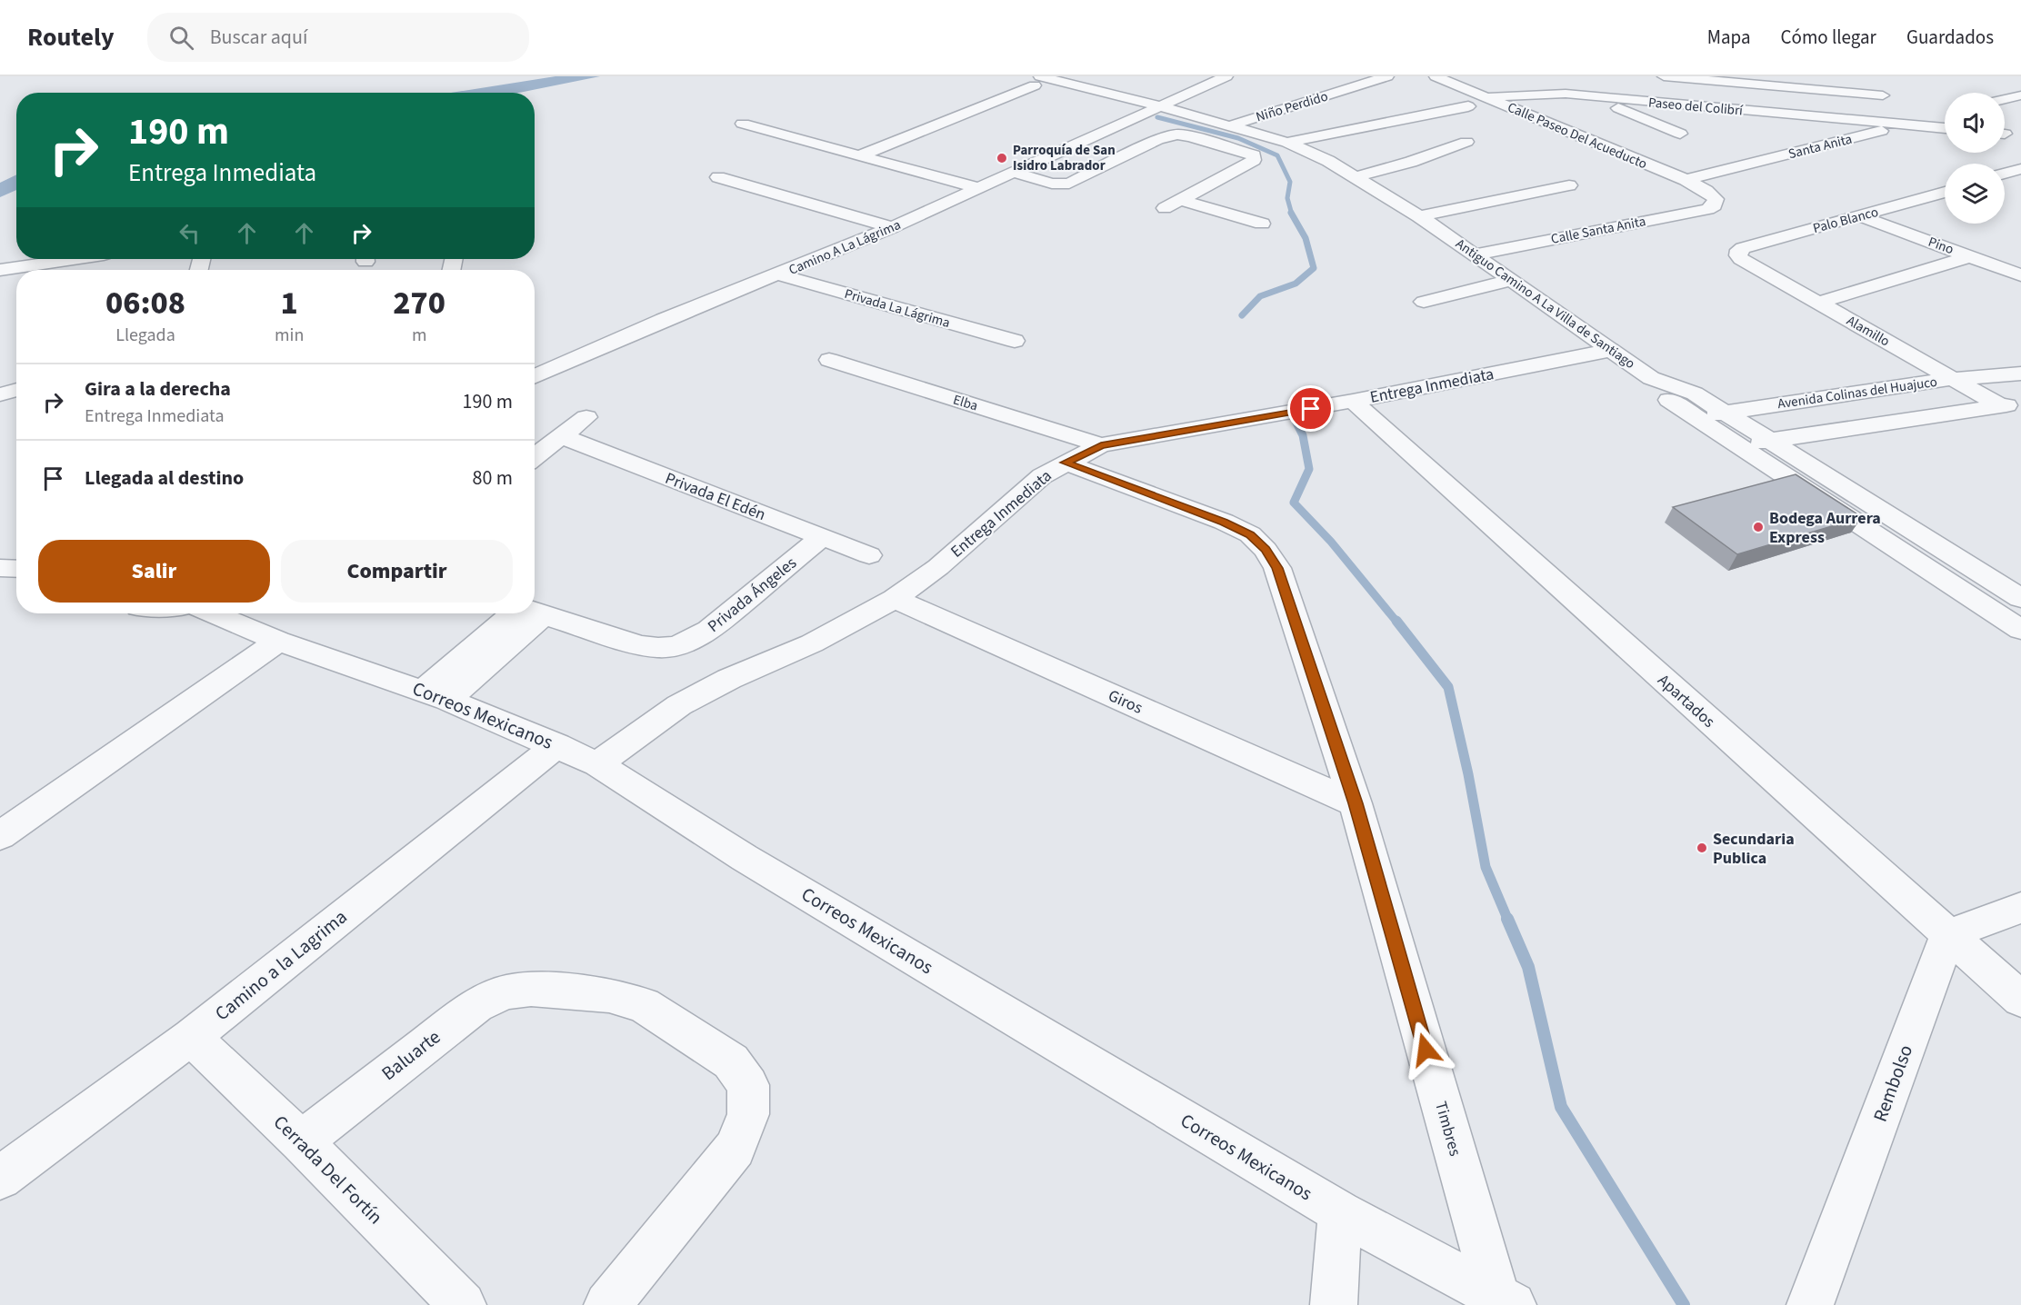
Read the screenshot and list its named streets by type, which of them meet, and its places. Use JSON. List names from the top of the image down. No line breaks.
{"streets":{"street":["Niño Perdido","Paseo del Colibrí","Calle Paseo Del Acueducto","Santa Anita","Palo Blanco","Calle Santa Anita","Pino","Camino A La Lágrima","Antiguo Camino A La Villa de Santiago","Privada La Lágrima","Alamillo","Entrega Inmediata","Avenida Colinas del Huajuco","Elba","Privada El Edén","Privada Ángeles","Apartados","Giros","Correos Mexicanos","Camino a la Lagrima","Baluarte","Rembolso","Timbres","Cerrada Del Fortín"]},"crossings":[["Niño Perdido","Antiguo Camino A La Villa de Santiago"],["Paseo del Colibrí","Calle Paseo Del Acueducto"],["Paseo del Colibrí","Santa Anita"],["Calle Paseo Del Acueducto","Santa Anita"],["Calle Paseo Del Acueducto","Calle Santa Anita"],["Palo Blanco","Pino"],["Palo Blanco","Alamillo"],["Calle Santa Anita","Antiguo Camino A La Villa de Santiago"],["Camino A La Lágrima","Antiguo Camino A La Villa de Santiago"],["Camino A La Lágrima","Privada La Lágrima"],["Antiguo Camino A La Villa de Santiago","Entrega Inmediata"],["Antiguo Camino A La Villa de Santiago","Avenida Colinas del Huajuco"],["Alamillo","Avenida Colinas del Huajuco"],["Entrega Inmediata","Elba"],["Entrega Inmediata","Apartados"],["Entrega Inmediata","Giros"],["Entrega Inmediata","Correos Mexicanos"],["Entrega Inmediata","Timbres"],["Privada El Edén","Privada Ángeles"],["Apartados","Rembolso"],["Giros","Timbres"],["Correos Mexicanos","Camino a la Lagrima"],["Correos Mexicanos","Timbres"],["Camino a la Lagrima","Cerrada Del Fortín"],["Baluarte","Cerrada Del Fortín"]],"places":["Parroquía de San Isidro Labrador","Bodega Aurrera Express","Secundaria Publica"],"page":{"header":"Routely","search":"Buscar aquí","nav":["Mapa","Cómo llegar","Guardados"],"turn":["190 m","Entrega Inmediata"],"eta":["06:08","Llegada","1","min","270","m"],"list":[{"name":"Gira a la derecha","note":"Entrega Inmediata","value":"190 m"},{"name":"Llegada al destino","value":"80 m"}],"buttons":["Salir","Compartir"]}}
